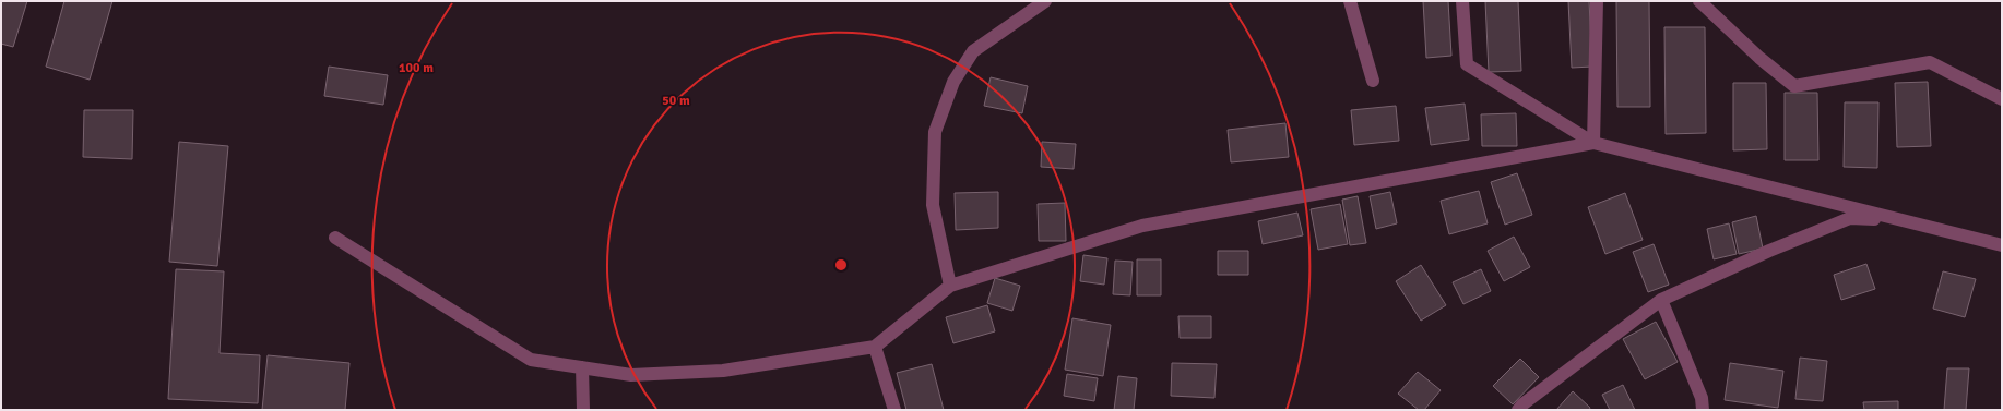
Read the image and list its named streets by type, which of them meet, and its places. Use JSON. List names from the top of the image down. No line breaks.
{"rings":["100 m","50 m"]}
